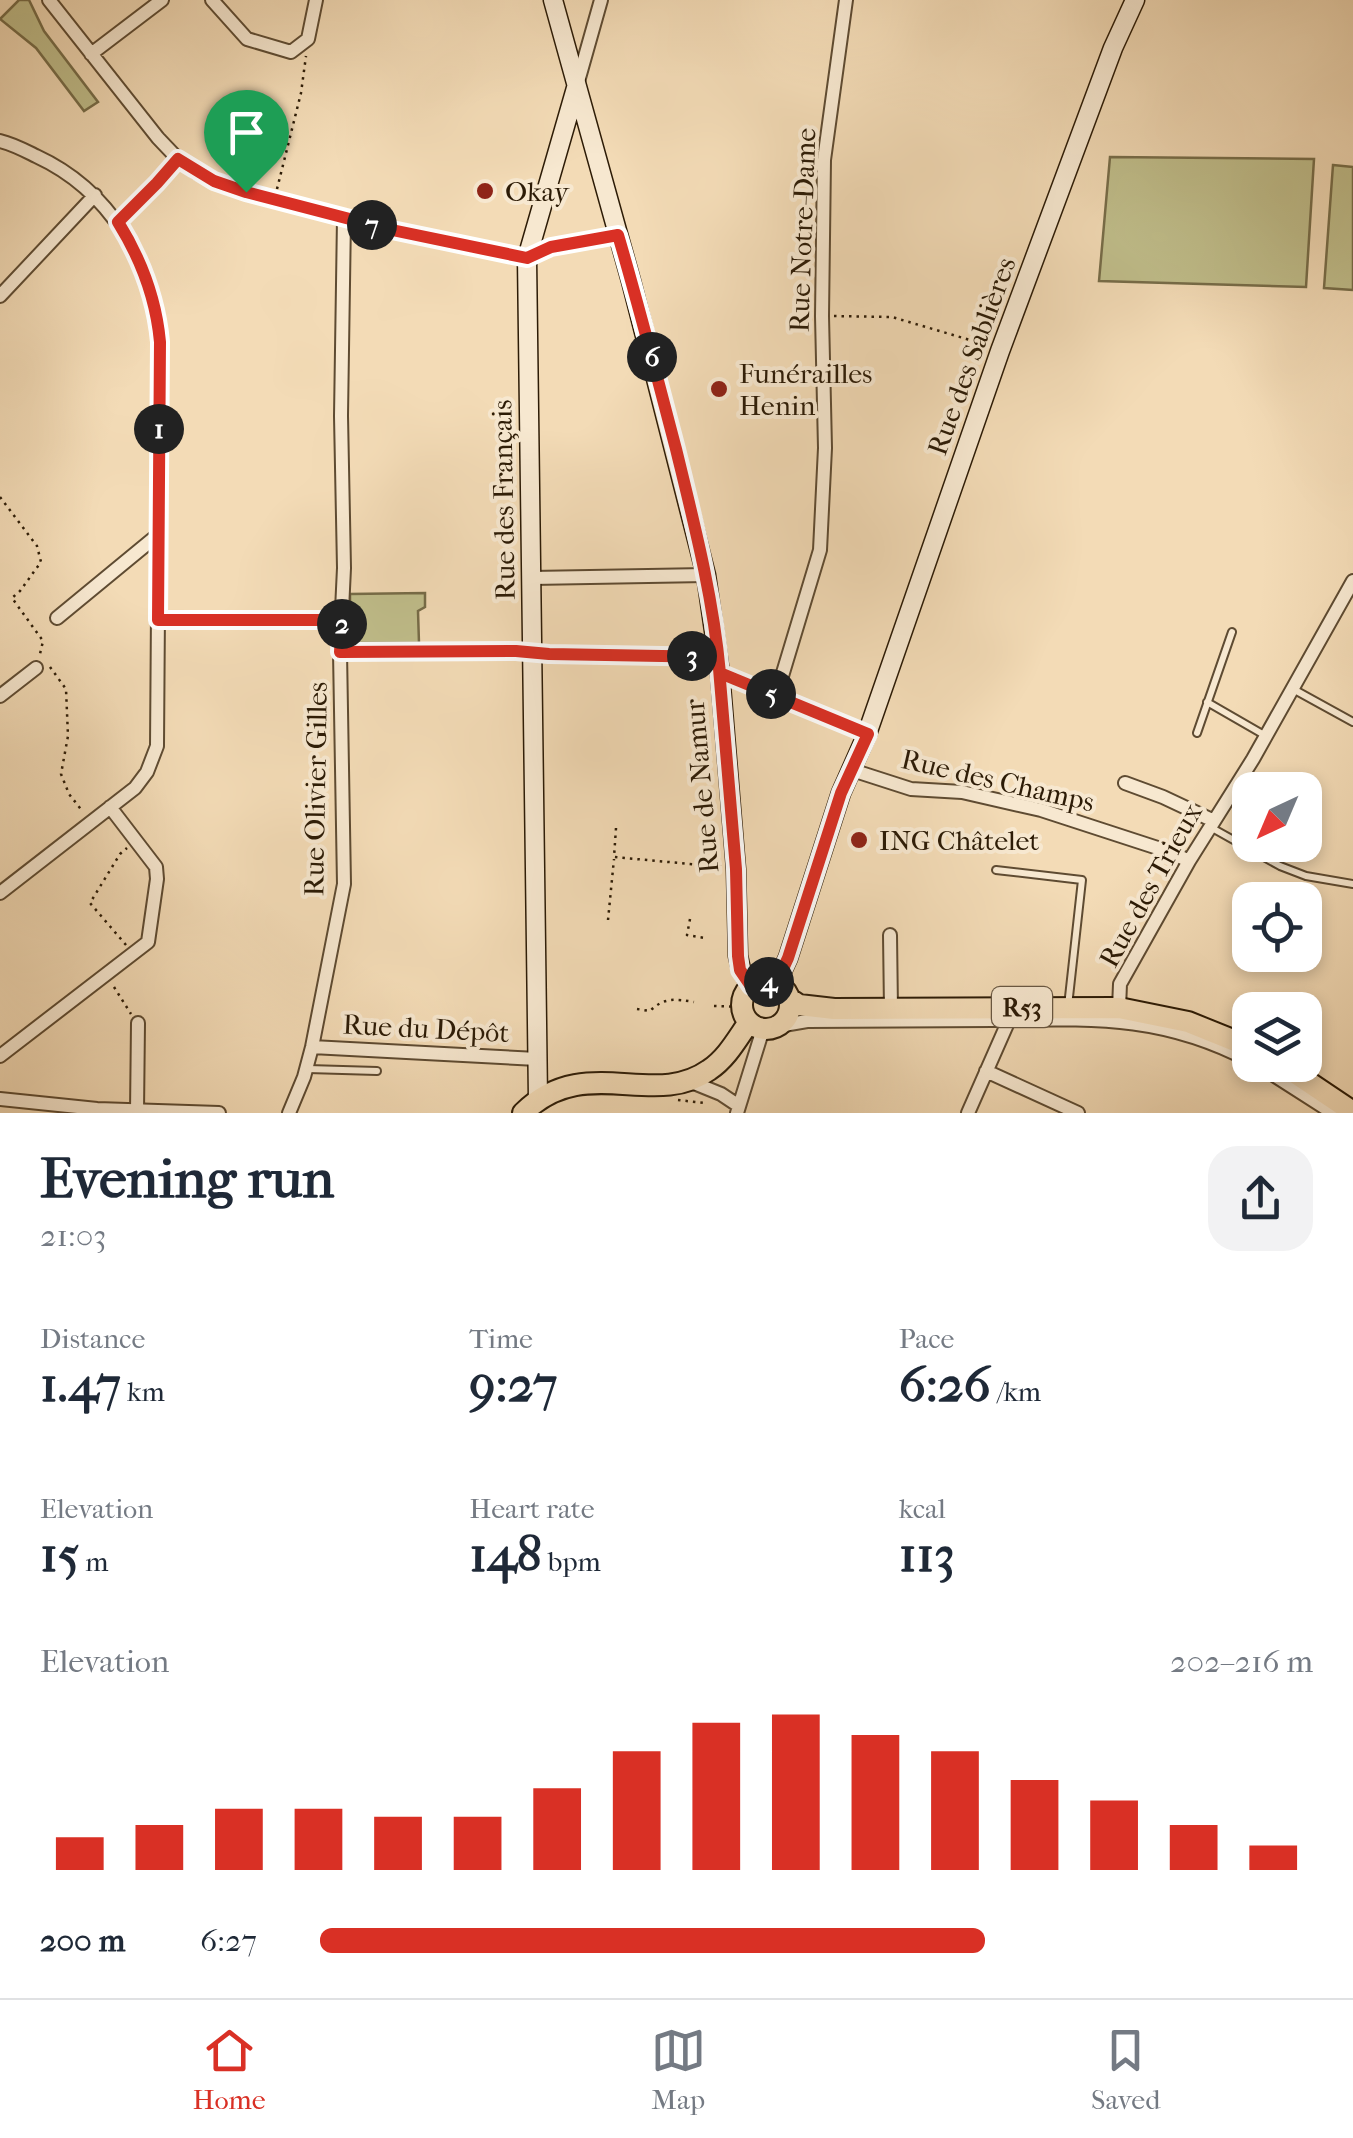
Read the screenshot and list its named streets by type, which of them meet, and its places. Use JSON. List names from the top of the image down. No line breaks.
{"streets":{"main road":["Rue des Sablières","Rue des Français","Rue de Namur","R53"],"street":["Rue Notre-Dame","Rue des Champs","Rue Olivier Gilles","Rue des Trieux","Rue du Dépôt"]},"crossings":[["Rue des Sablières","Rue des Champs"],["Rue des Sablières","Rue de Namur"],["Rue des Sablières","R53"],["Rue des Français","Rue de Namur"],["Rue des Français","Rue du Dépôt"],["Rue des Champs","Rue des Trieux"],["Rue de Namur","R53"],["Rue Olivier Gilles","Rue du Dépôt"],["Rue des Trieux","R53"]],"places":["Okay","Funérailles Henin","ING Châtelet"],"north":"bottom left","page":{"pins":["7","6","1","2","3","5","4"],"heading":["Evening run","21:03"],"stats":[["Distance","1.47 km"],["Time","9:27"],["Pace","6:26 /km"],["Elevation","15 m"],["Heart rate","148 bpm"],["kcal","113"]],"chart":["Elevation","202–216 m"],"list":[{"name":"200 m","note":"6:27"}],"tabs":["Home","Map","Saved"]}}
